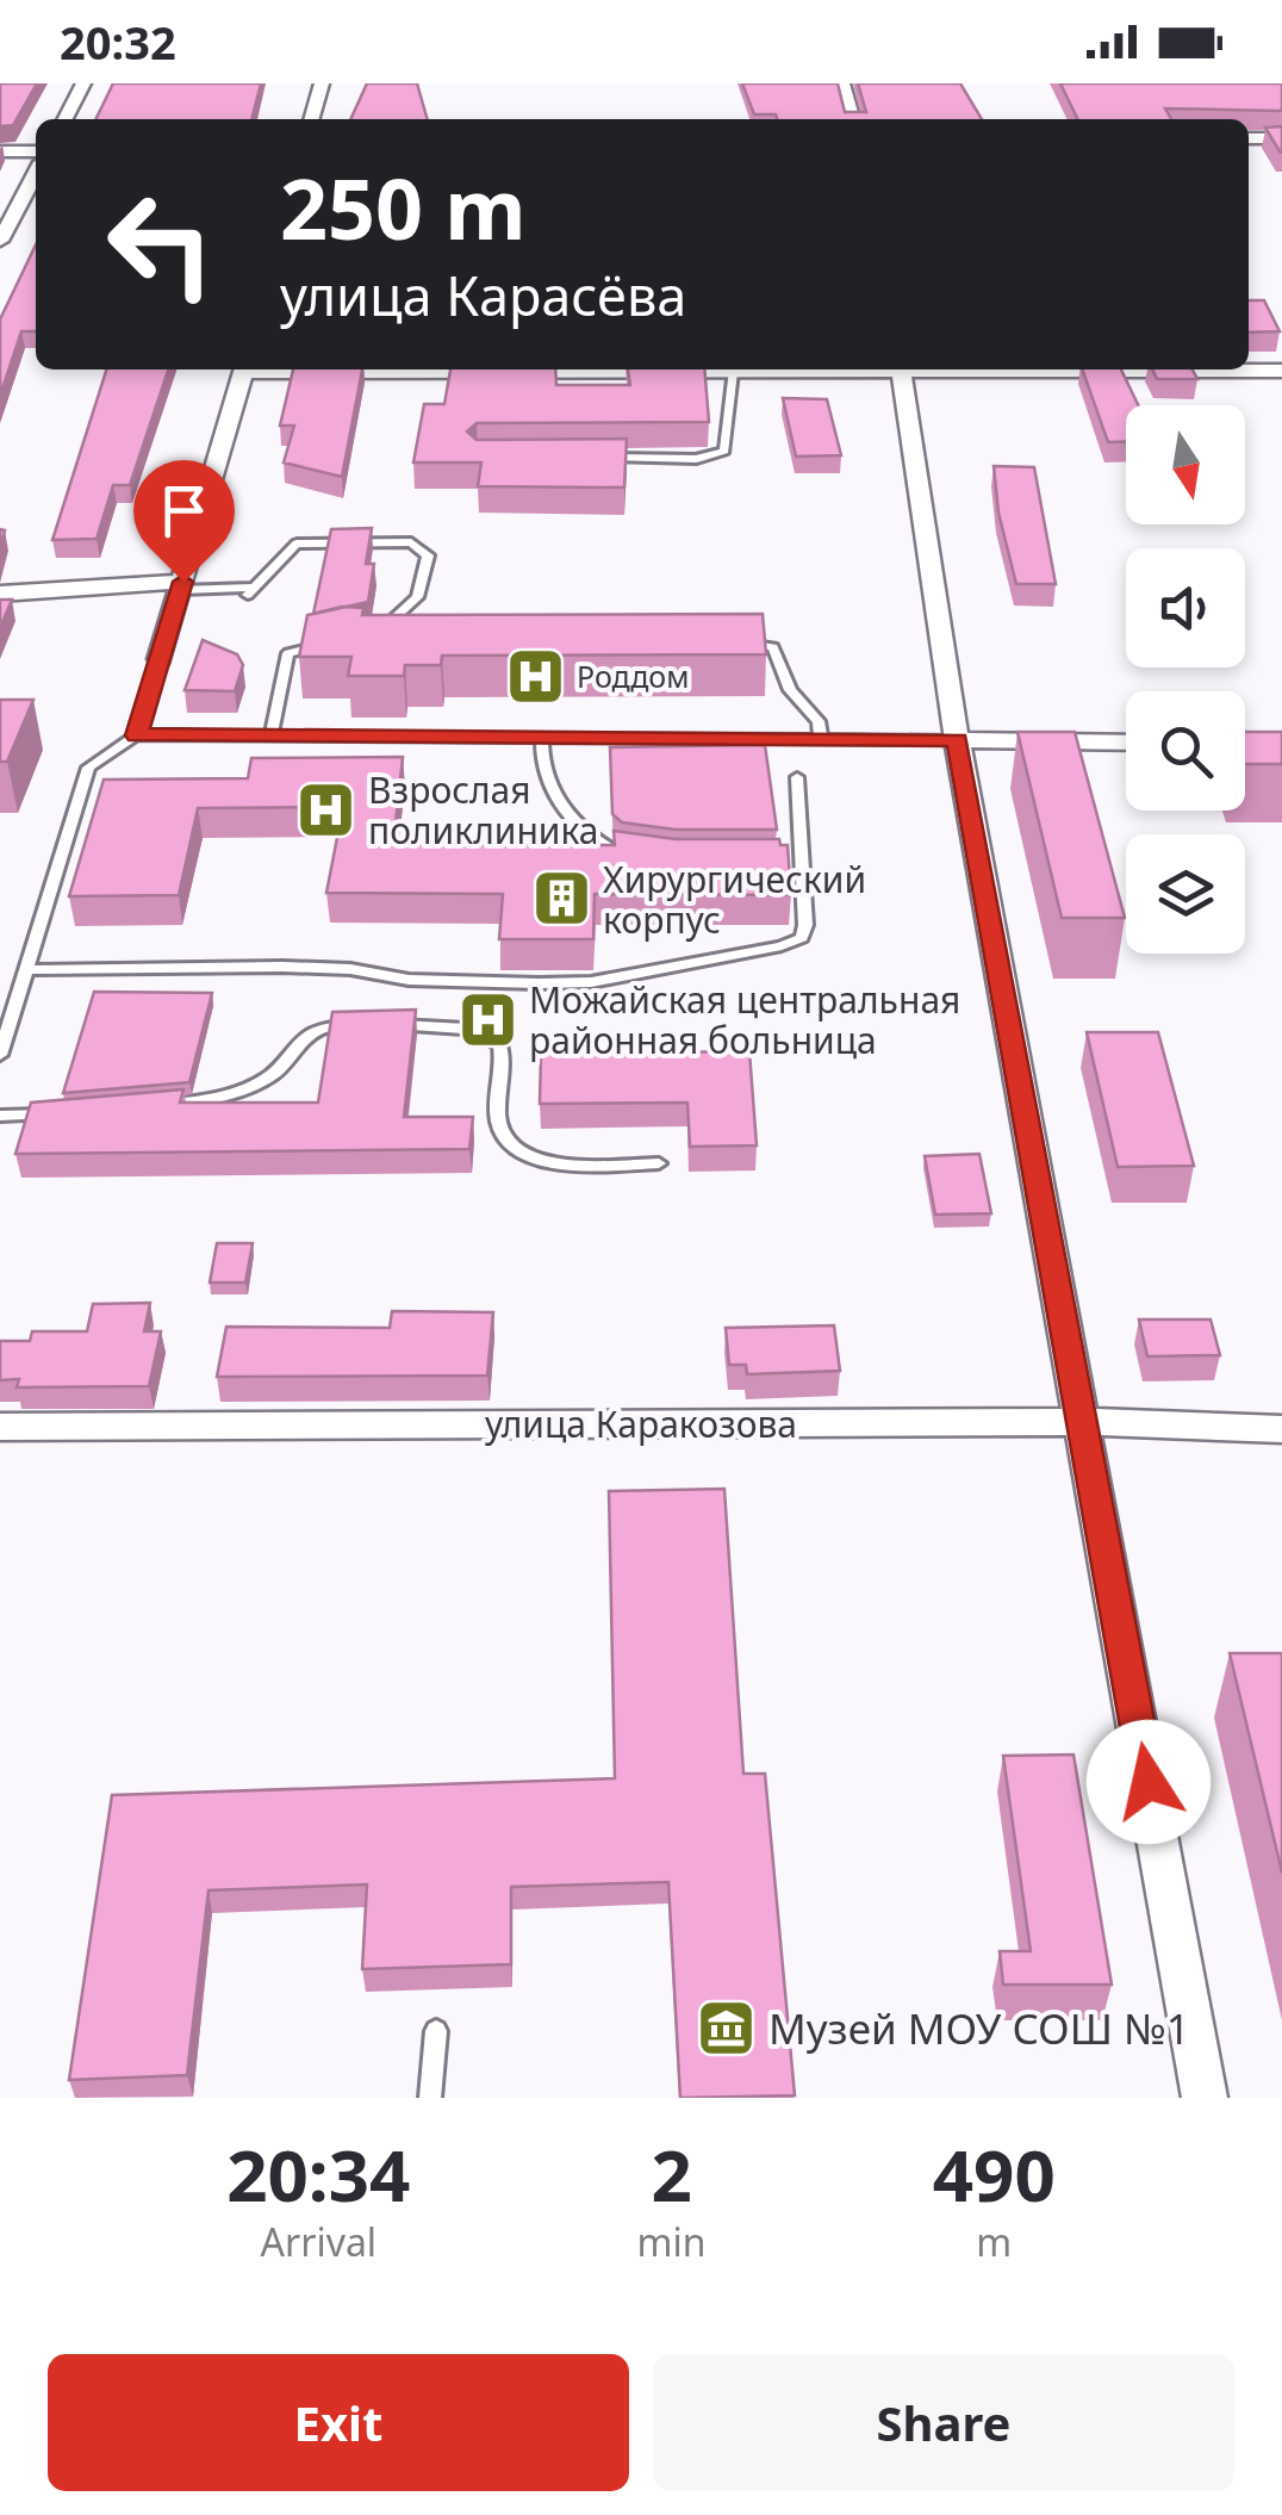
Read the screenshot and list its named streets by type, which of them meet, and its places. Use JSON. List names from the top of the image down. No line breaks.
{"streets":{"street":["улица Каракозова"]},"places":{"hospital":["Роддом","Взрослая поликлиника","Можайская центральная районная больница"],"building":["Хирургический корпус"],"museum":["Музей МОУ СОШ №1"]},"north":"bottom","page":{"status":"20:32","turn":["250 m","улица Карасёва"],"eta":["20:34","Arrival","2","min","490","m"],"buttons":["Exit","Share"]}}
